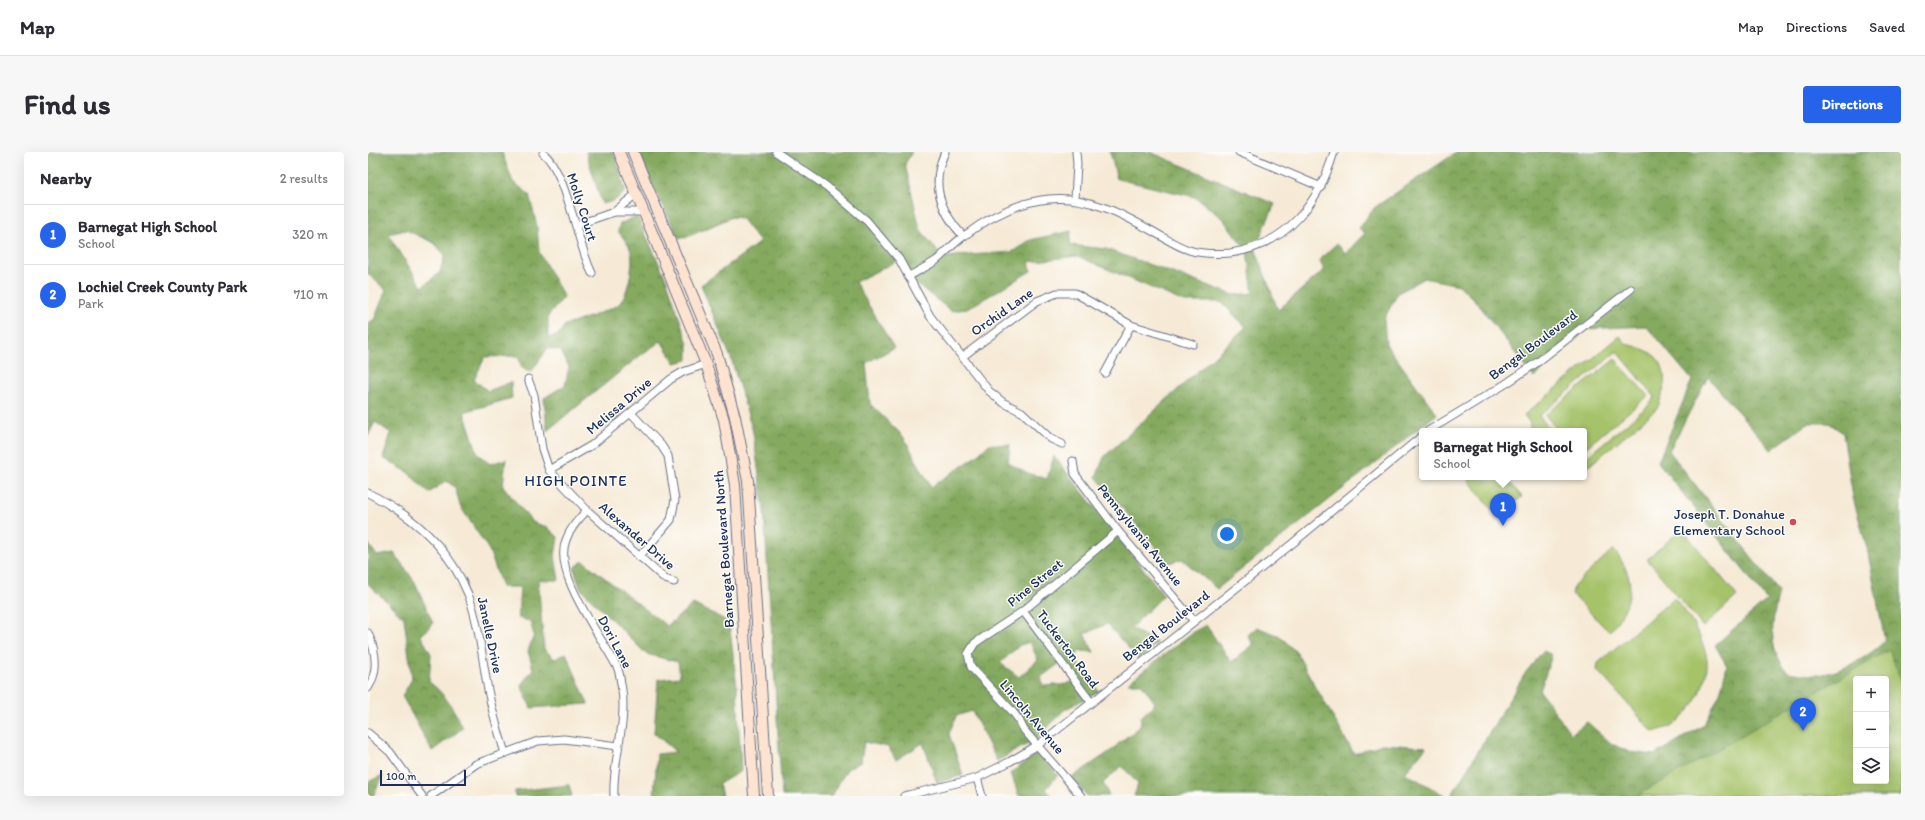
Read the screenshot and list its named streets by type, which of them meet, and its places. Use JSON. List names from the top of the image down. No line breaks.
{"streets":{"street":["Molly Court","Orchid Lane","Bengal Boulevard","Melissa Drive","Pennsylvania Avenue","Alexander Drive","Barnegat Boulevard North","Pine Street","Janelle Drive","Dori Lane","Tuckerton Road","Lincoln Avenue"]},"crossings":[["Bengal Boulevard","Pennsylvania Avenue"],["Bengal Boulevard","Tuckerton Road"],["Bengal Boulevard","Lincoln Avenue"],["Melissa Drive","Alexander Drive"],["Melissa Drive","Barnegat Boulevard North"],["Pennsylvania Avenue","Pine Street"],["Alexander Drive","Dori Lane"],["Pine Street","Tuckerton Road"],["Pine Street","Lincoln Avenue"]],"districts":["HIGH POINTE"],"places":["Joseph T. Donahue Elementary School"],"scale_bar":"100 m","page":{"header":"Map","nav":["Map","Directions","Saved"],"buttons":"Directions","title":"Find us","heading":["Nearby","2 results"],"list":[{"mark":"1","name":"Barnegat High School","note":"School","value":"320 m"},{"mark":"2","name":"Lochiel Creek County Park","note":"Park","value":"710 m"}],"popup":["Barnegat High School","School"],"pins":["1","2"],"map_buttons":["+","−"],"scale":"100 m"}}
